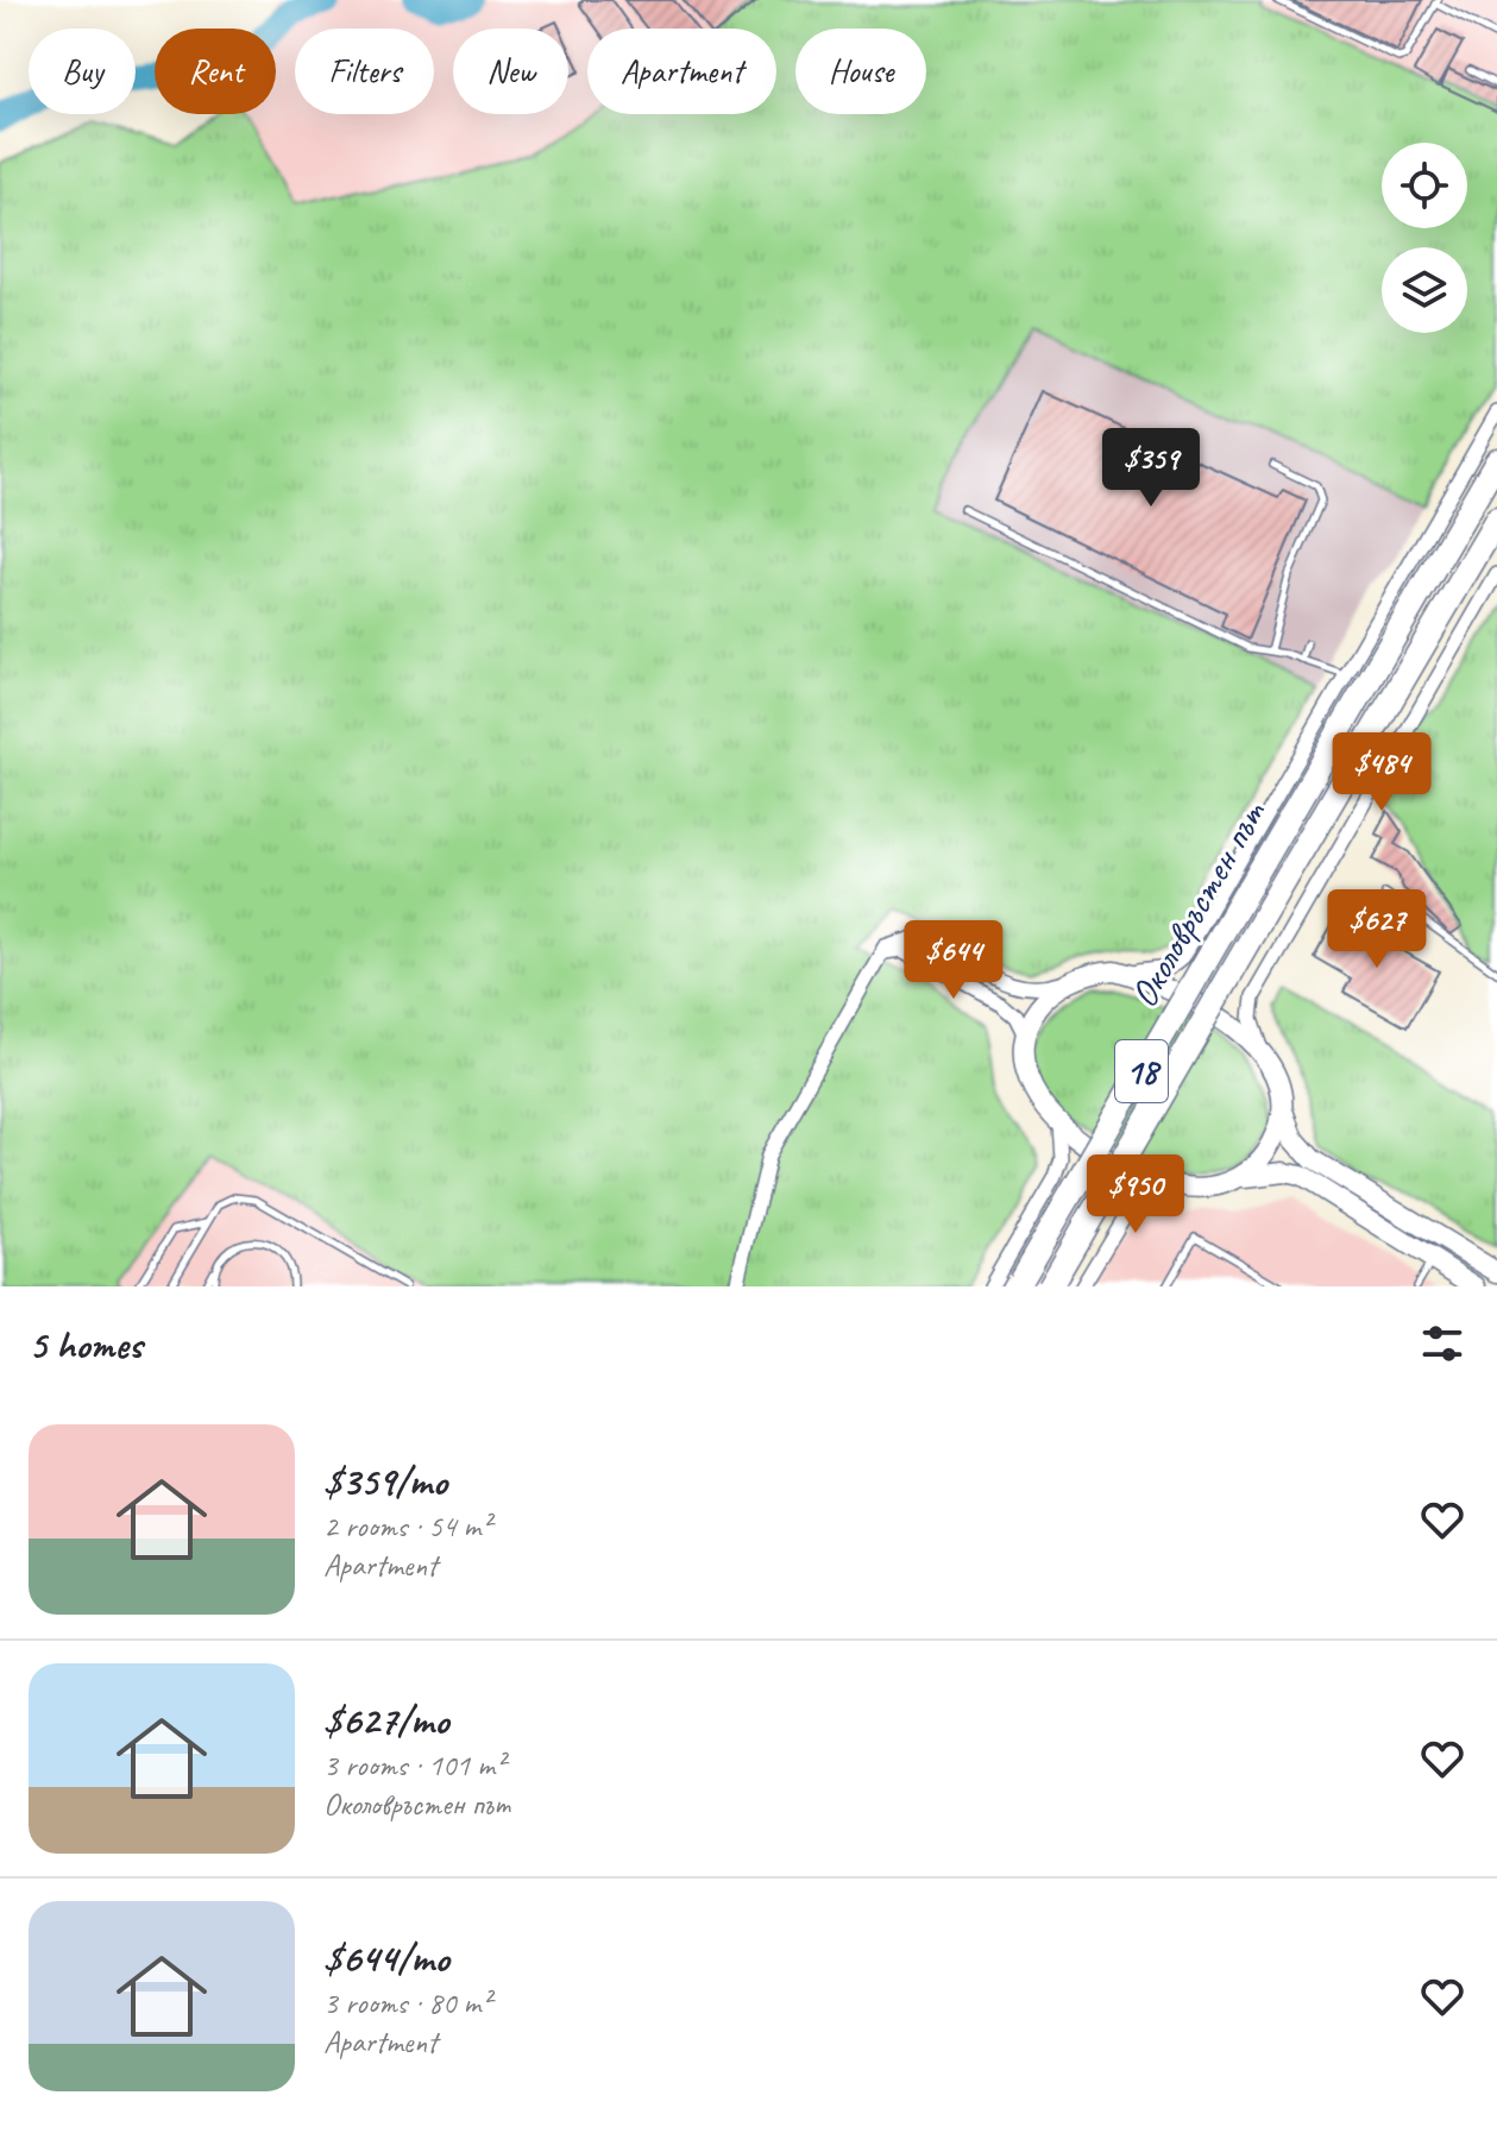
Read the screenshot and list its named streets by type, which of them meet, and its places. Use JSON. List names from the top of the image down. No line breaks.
{"streets":{"highway":["Околовръстен път","18"]},"page":{"chip":["Buy","Rent","Filters","New","Apartment","House"],"price":["$359","$484","$627","$644","$950"],"heading":"5 homes","list":[{"name":"$359/mo","note":"2 rooms · 54 m² · Apartment"},{"name":"$627/mo","note":"3 rooms · 101 m² · Околовръстен път"},{"name":"$644/mo","note":"3 rooms · 80 m² · Apartment"}]}}
